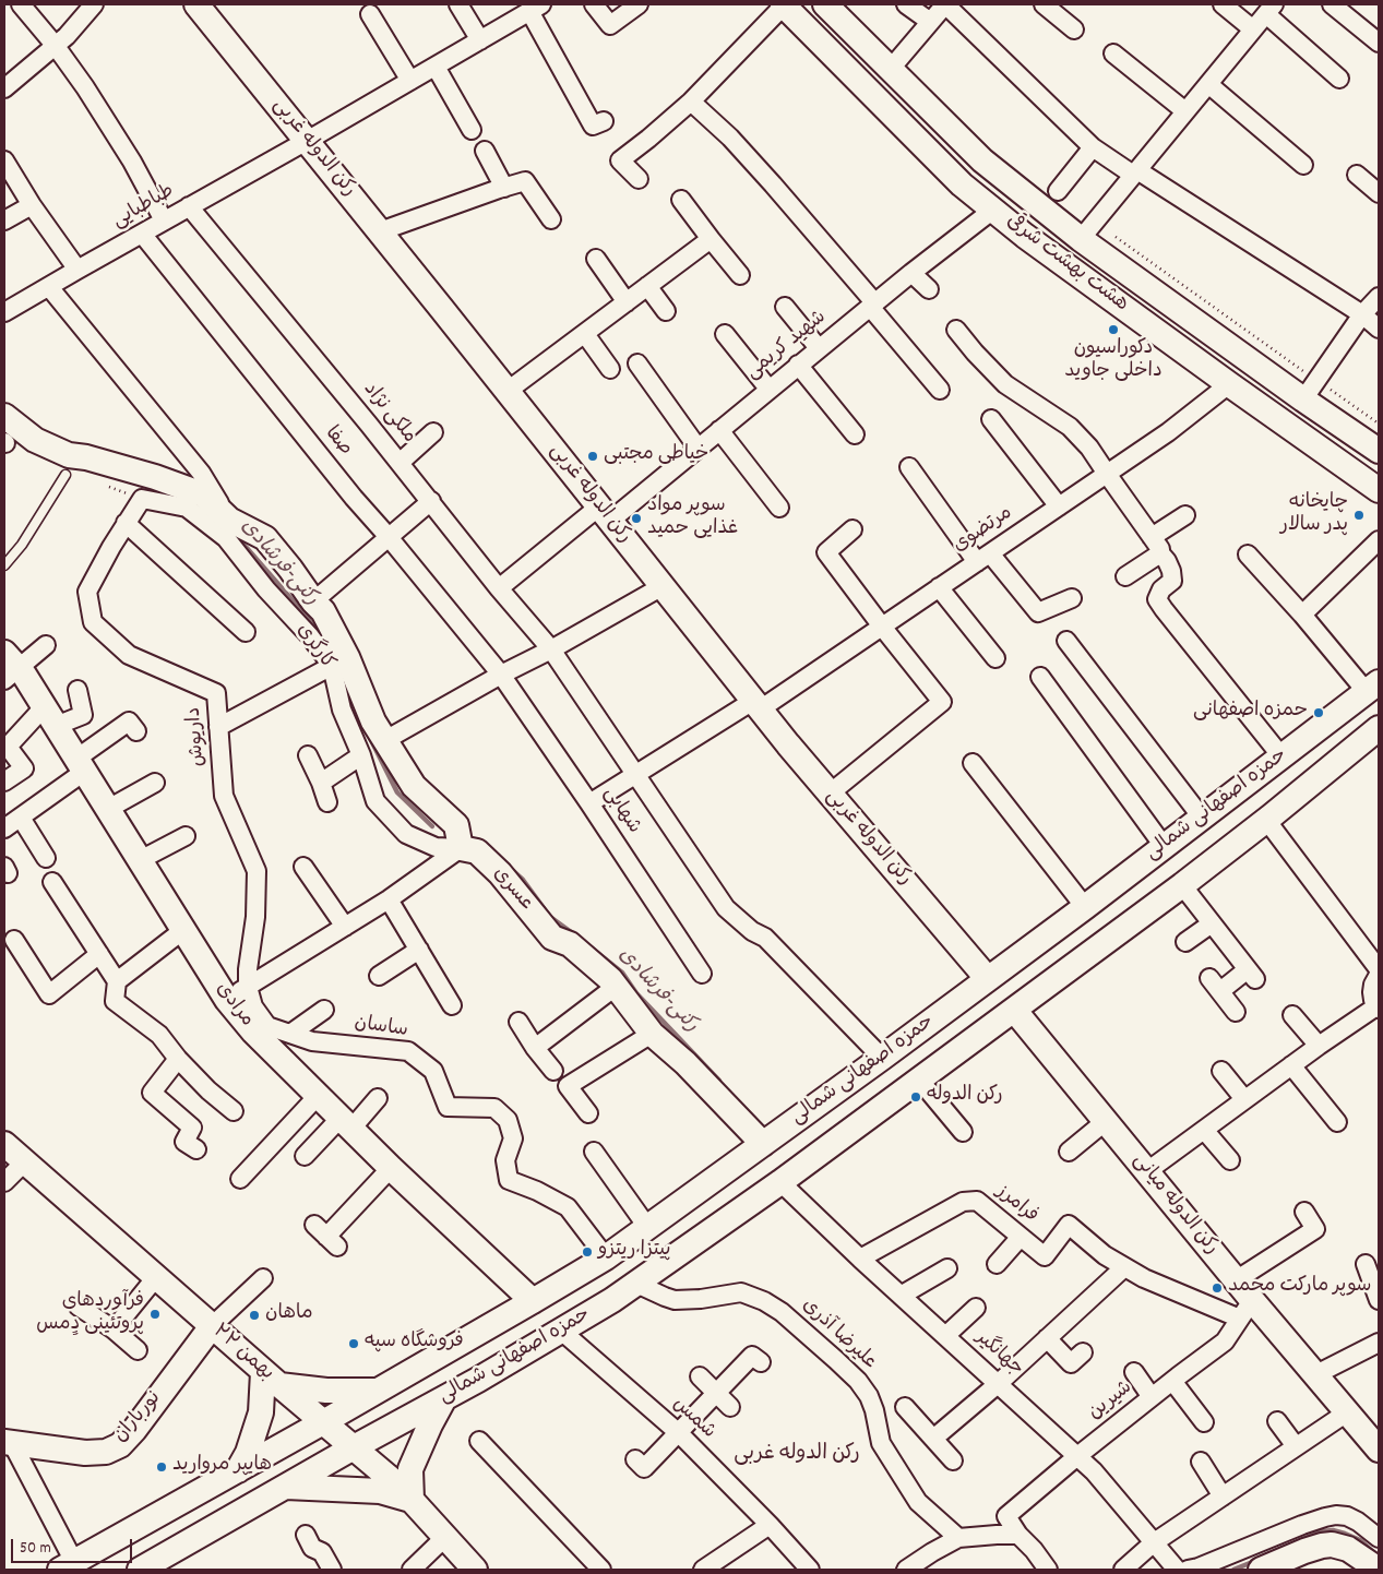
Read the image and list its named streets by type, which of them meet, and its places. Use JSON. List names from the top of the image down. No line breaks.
{"streets":{"main road":["رکن الدوله غربی","هشت بهشت شرقی","کارگری","حمزه اصفهانی شمالی","عسری","مرادی","رکن الدوله میانی","۲۲ بهمن","نورباران"],"street":["طباطبایی","شهید کریمی","ملکی نژاد","صفا","مرتضوی","داریوش","شهابی","ساسان","فرامرز","علیرضا آذری","جهانگیر","شیرین","شمس"]},"crossings":[["رکن الدوله غربی","طباطبایی"],["رکن الدوله غربی","شهید کریمی"],["رکن الدوله غربی","مرتضوی"],["رکن الدوله غربی","حمزه اصفهانی شمالی"],["طباطبایی","ملکی نژاد"],["طباطبایی","صفا"],["هشت بهشت شرقی","شهید کریمی"],["هشت بهشت شرقی","مرتضوی"],["شهید کریمی","ملکی نژاد"],["ملکی نژاد","مرتضوی"],["ملکی نژاد","حمزه اصفهانی شمالی"],["صفا","شهابی"],["مرتضوی","شهابی"],["کارگری","داریوش"],["کارگری","عسری"],["داریوش","ساسان"],["حمزه اصفهانی شمالی","عسری"],["حمزه اصفهانی شمالی","مرادی"],["حمزه اصفهانی شمالی","ساسان"],["حمزه اصفهانی شمالی","رکن الدوله میانی"],["حمزه اصفهانی شمالی","علیرضا آذری"],["حمزه اصفهانی شمالی","۲۲ بهمن"],["حمزه اصفهانی شمالی","جهانگیر"],["حمزه اصفهانی شمالی","شمس"],["فرامرز","رکن الدوله میانی"],["فرامرز","جهانگیر"],["فرامرز","شیرین"],["رکن الدوله میانی","شیرین"],["۲۲ بهمن","نورباران"],["جهانگیر","شیرین"]],"districts":["رکن الدوله غربی"],"water":["رکنی-فرشادی"],"places":["دکوراسیون داخلی جاوید","خیاطی مجتبی","چایخانه پدر سالار","سوپر مواد غذایی حمید","حمزه اصفهانی","رکن الدوله","پیتزا ریتزو","سوپر مارکت محمد","فرآوردهای پروتئینی دٍمس","ماهان","فروشگاه سپه","هایپر مروارید"],"scale_bar":"50 m"}
